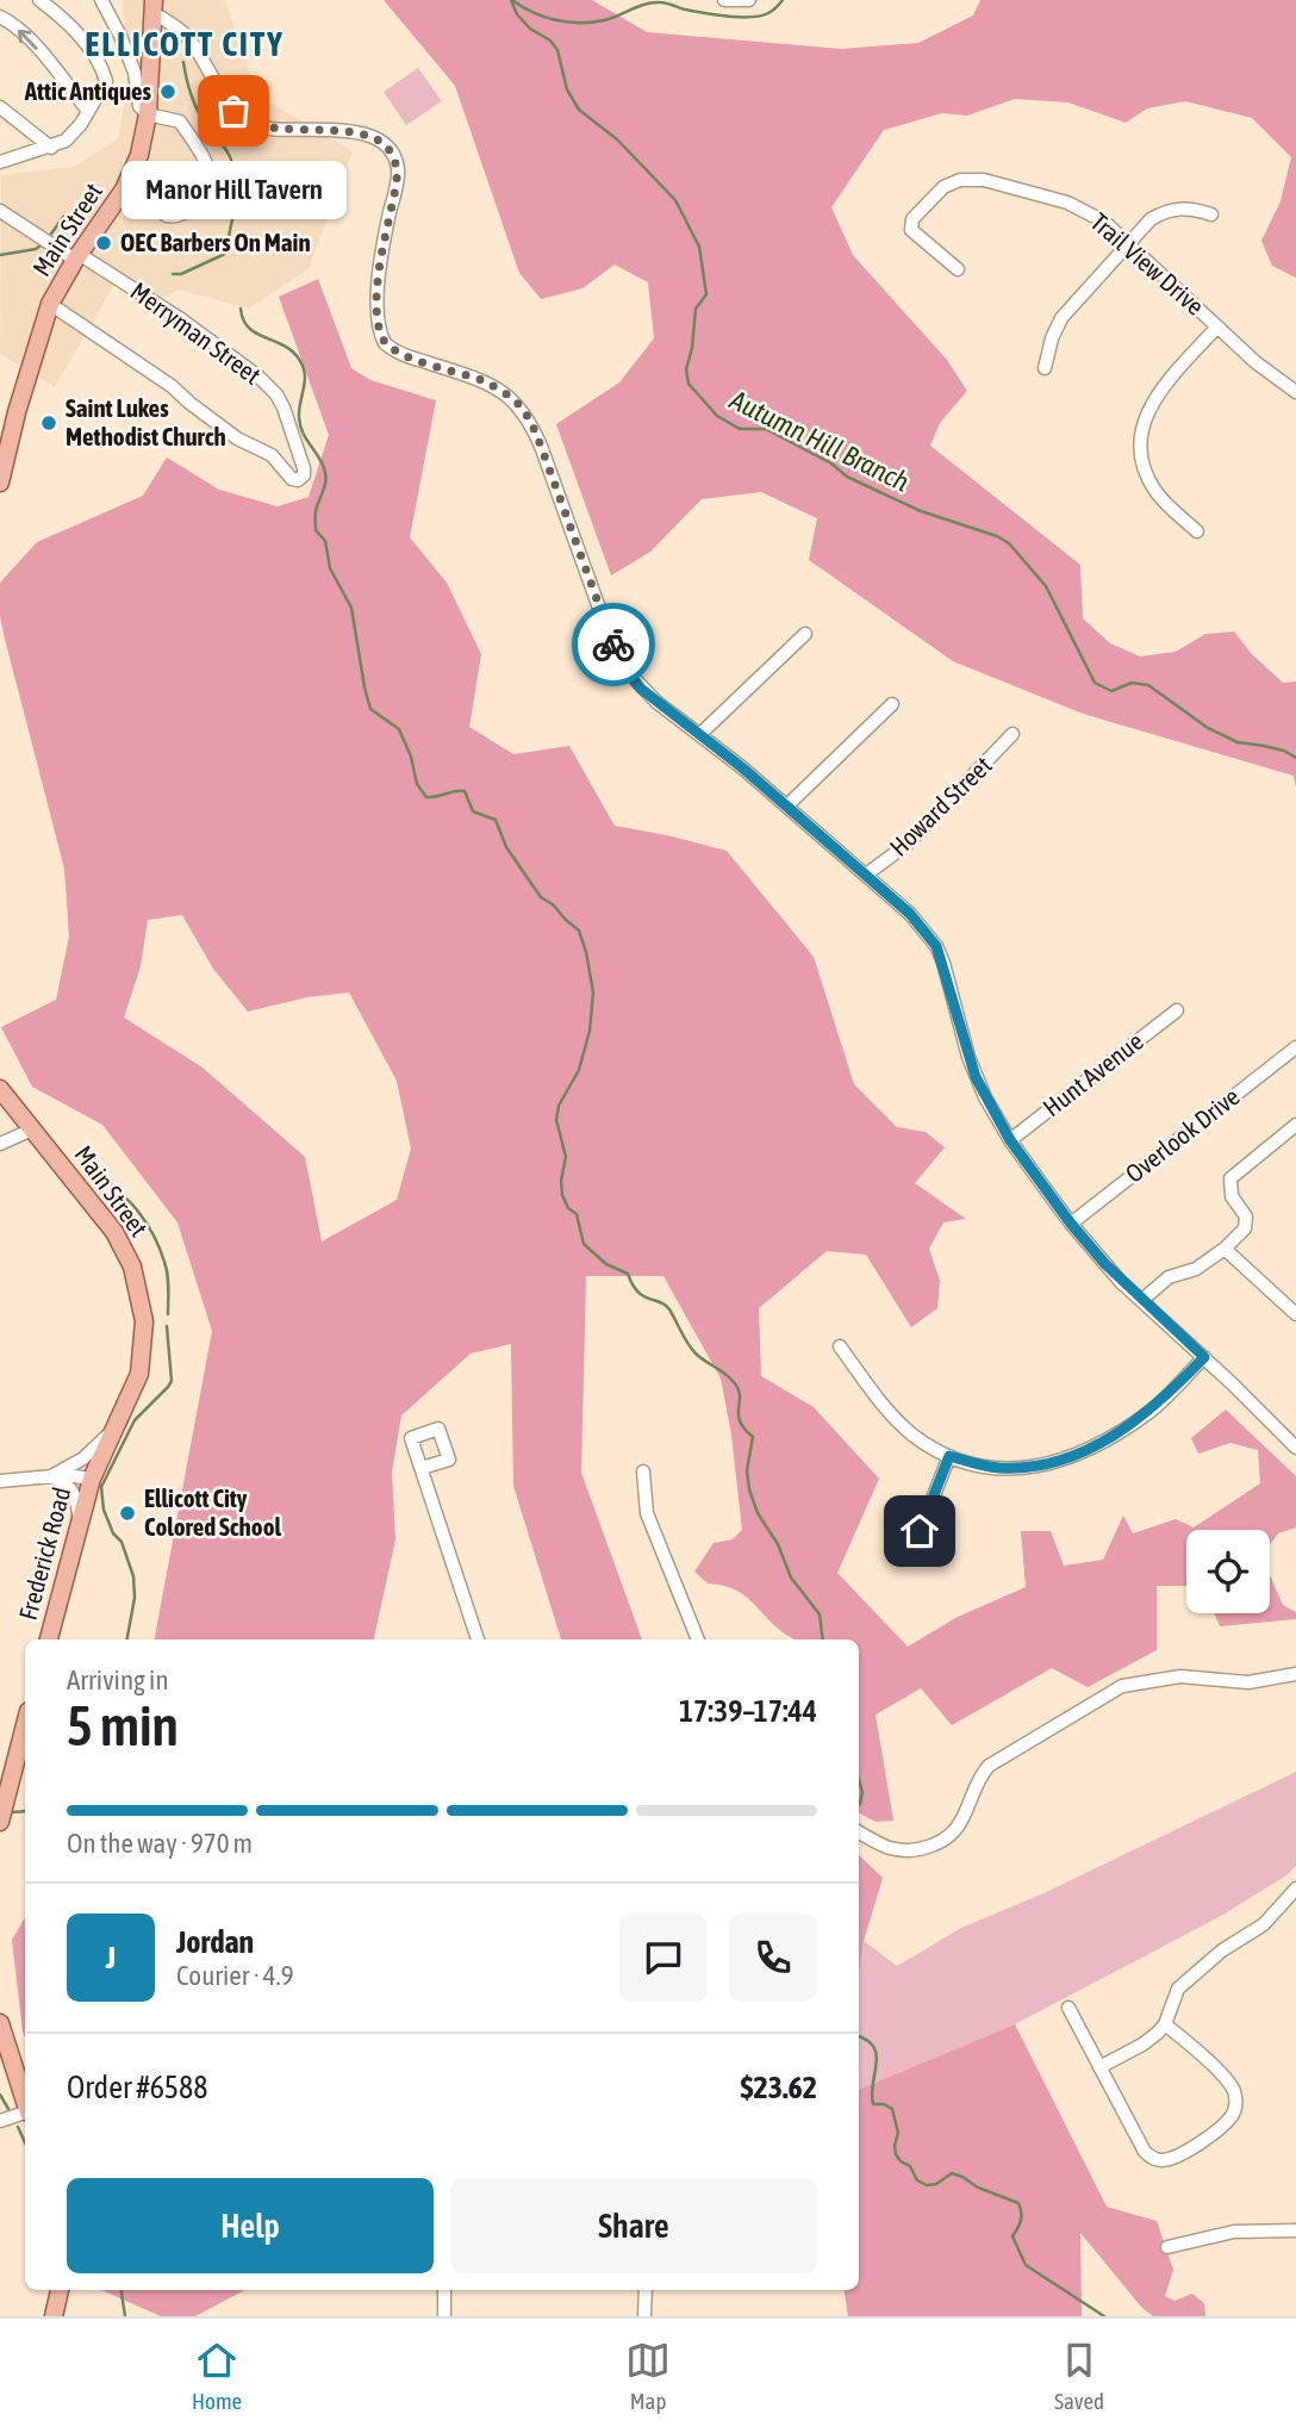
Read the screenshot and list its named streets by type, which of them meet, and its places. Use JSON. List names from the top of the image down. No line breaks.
{"streets":{"main road":["Main Street","Frederick Road"],"street":["Trail View Drive","Merryman Street","Howard Street","Hunt Avenue","Overlook Drive"]},"crossings":[["Main Street","Merryman Street"],["Main Street","Frederick Road"]],"districts":["ELLICOTT CITY"],"water":["Autumn Hill Branch"],"places":["Attic Antiques","Manor Hill Tavern","OEC Barbers On Main","Saint Lukes Methodist Church","Ellicott City Colored School"],"page":{"bubble":"Manor Hill Tavern","heading":["5 min","Arriving in","17:39–17:44"],"panel":["Jordan","Courier · 4.9","Order #6588","$23.62"],"bar":"On the way · 970 m","round":"J","buttons":["Help","Share"],"tabs":["Home","Map","Saved"]}}
